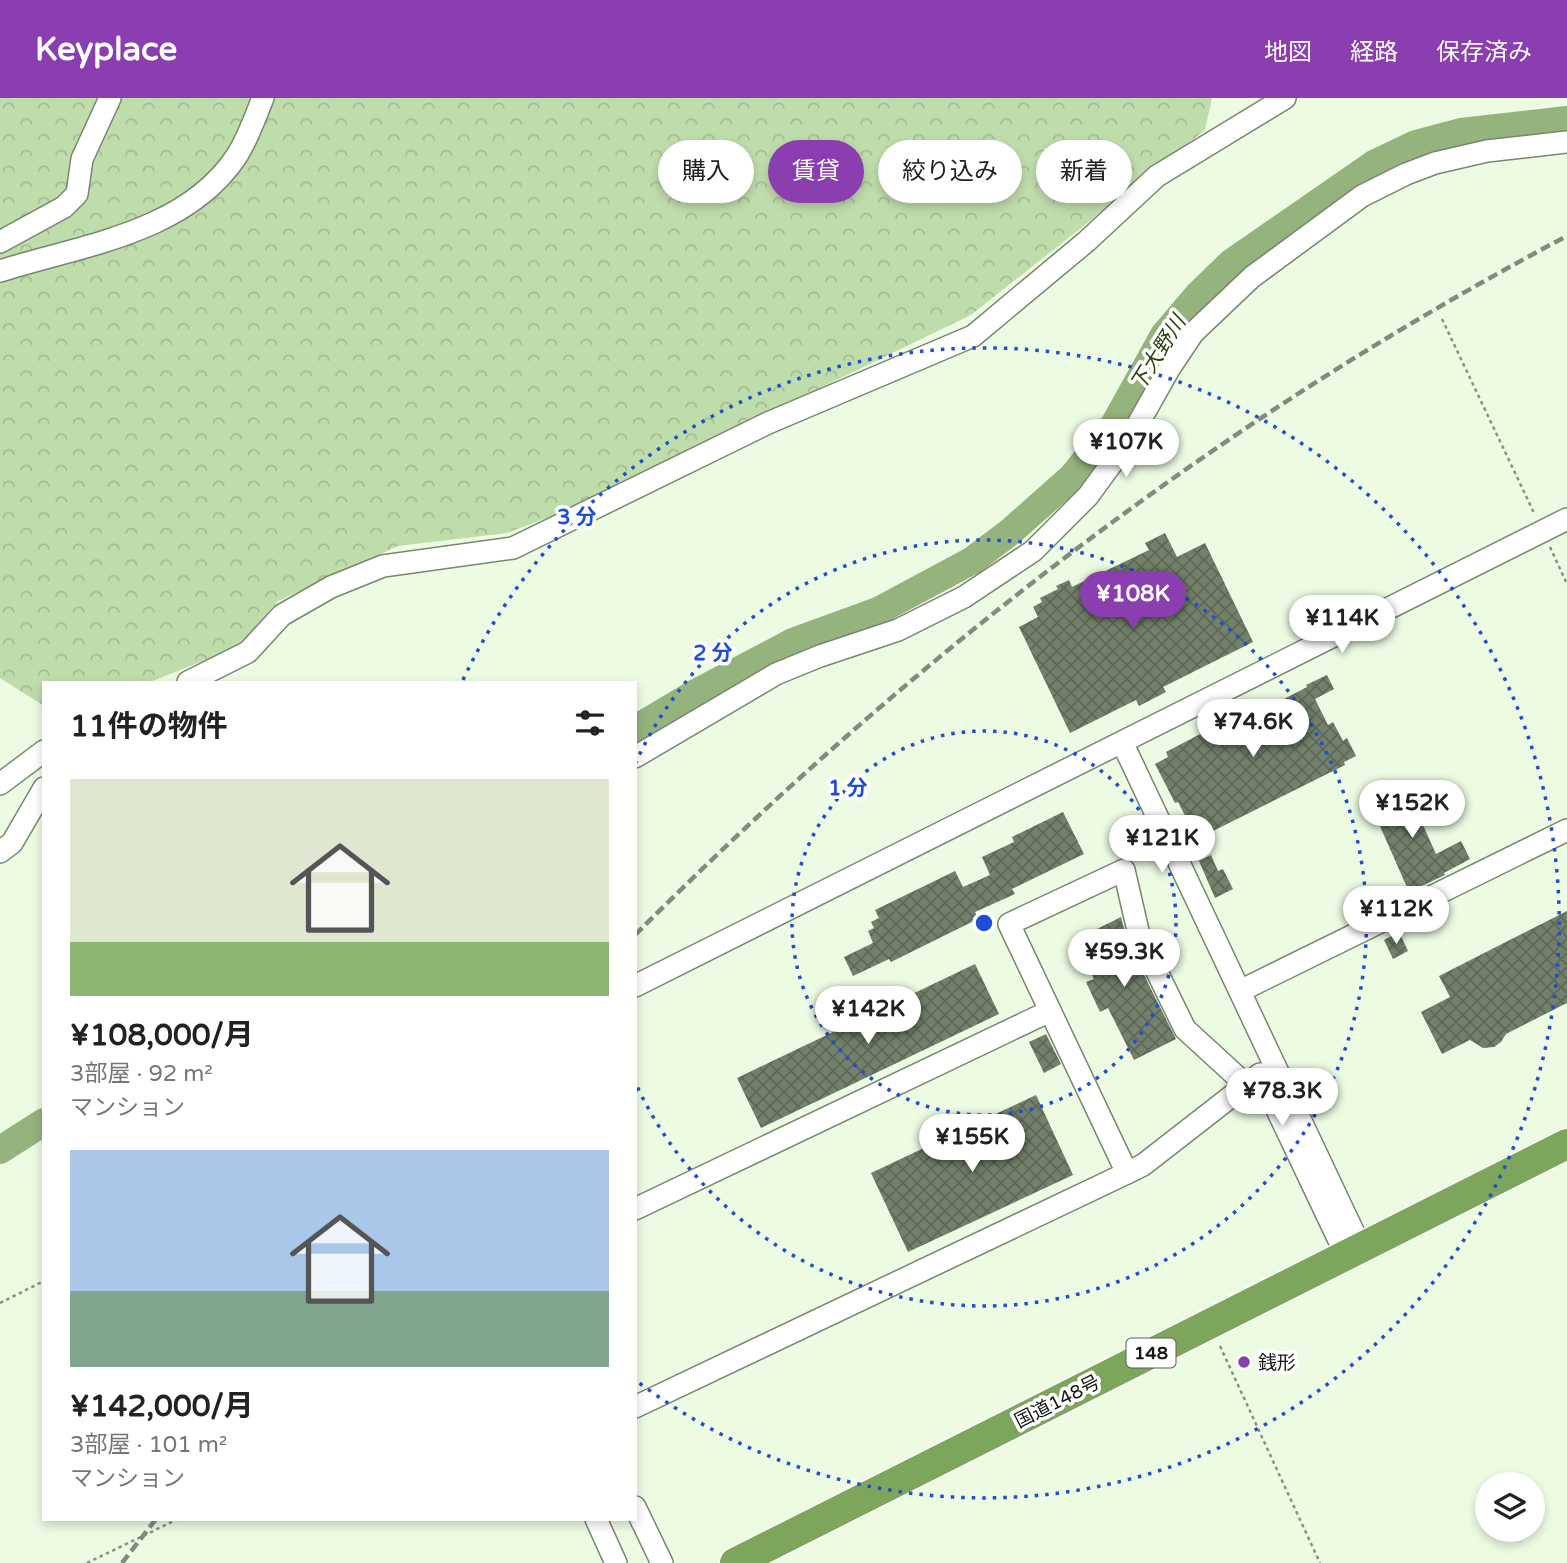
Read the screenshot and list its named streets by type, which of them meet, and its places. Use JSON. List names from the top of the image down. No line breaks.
{"streets":{"highway":["148","国道148号"]},"water":["下大野川"],"places":["銭形"],"page":{"header":"Keyplace","nav":["地図","経路","保存済み"],"chip":["購入","賃貸","絞り込み","新着"],"price":["¥107K","¥108K","¥114K","¥74.6K","¥152K","¥121K","¥112K","¥59.3K","¥142K","¥78.3K","¥155K"],"heading":"11件の物件","list":[{"name":"¥108,000/月","note":"3部屋 · 92 m² · マンション"},{"name":"¥142,000/月","note":"3部屋 · 101 m² · マンション"}]},"rings":["3 分","2 分","1 分"]}
